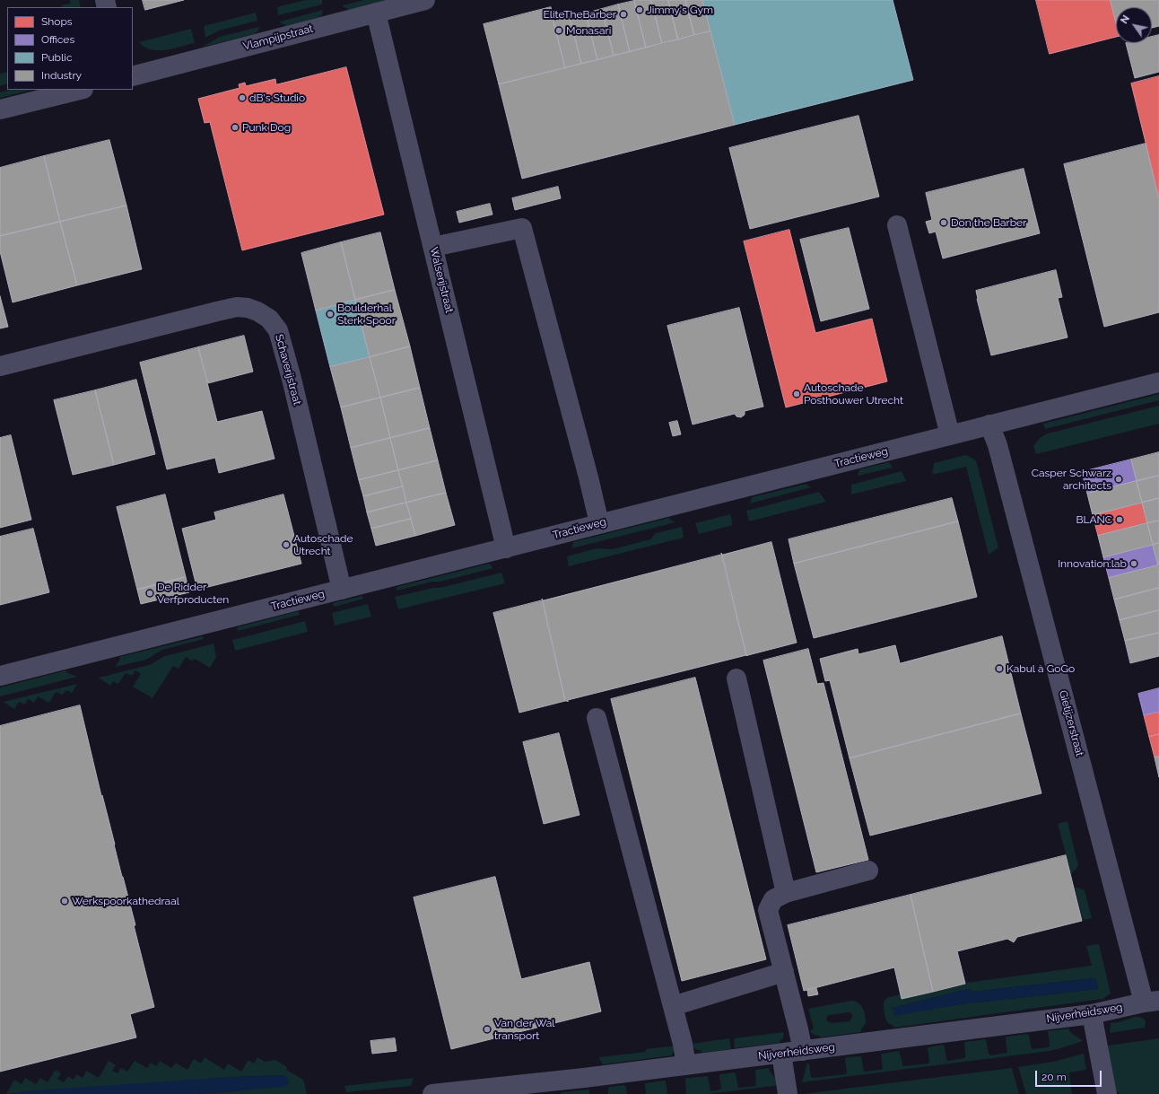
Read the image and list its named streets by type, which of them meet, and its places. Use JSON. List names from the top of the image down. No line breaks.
{"streets":{"street":["Vlampijpstraat","Walserijstraat","Schaverijstraat","Tractieweg","Gietijzerstraat","Nijverheidsweg"]},"crossings":[["Vlampijpstraat","Walserijstraat"],["Walserijstraat","Tractieweg"],["Schaverijstraat","Tractieweg"],["Tractieweg","Gietijzerstraat"],["Gietijzerstraat","Nijverheidsweg"]],"places":["Jimmy's Gym","EliteTheBarber","Monasari","dB's Studio","Punk Dog","Don the Barber","Boulderhal Sterk Spoor","Autoschade Posthouwer Utrecht","Casper Schwarz architects","BLANC","Autoschade Utrecht","Innovation:lab","De Ridder Verfproducten","Kabul à GoGo","Werkspoorkathedraal","Van der Wal transport"],"legend":["Shops","Offices","Public","Industry"],"scale_bar":"20 m","north":"top left"}
